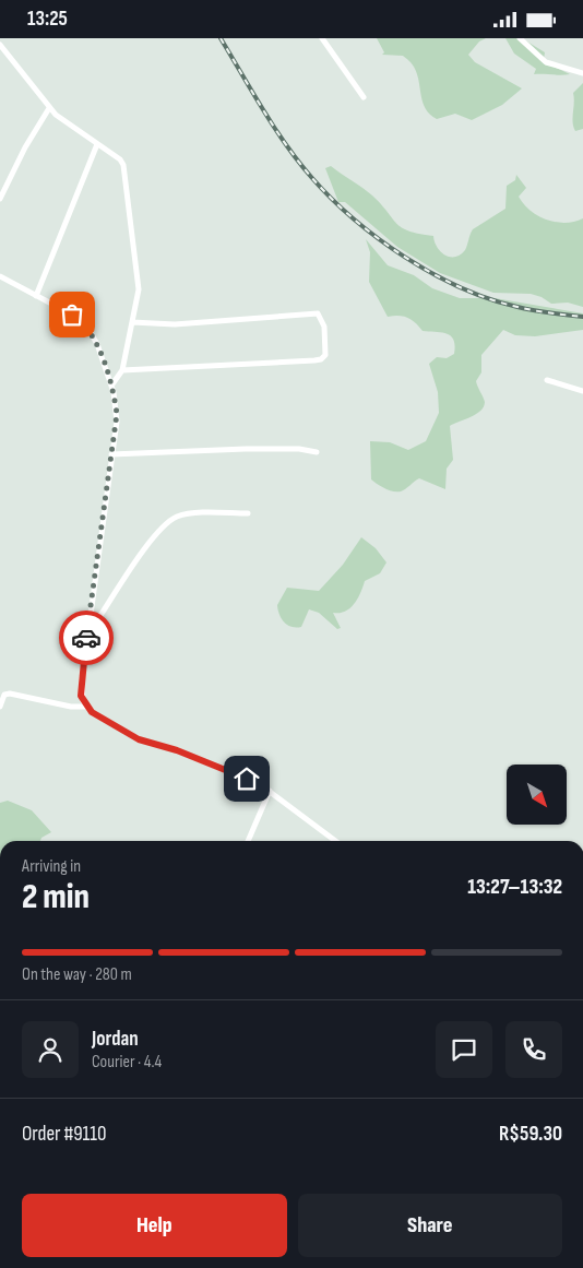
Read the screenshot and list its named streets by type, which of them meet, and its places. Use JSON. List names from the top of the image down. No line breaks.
{"north":"bottom right","page":{"status":"13:25","heading":["2 min","Arriving in","13:27–13:32"],"panel":["Jordan","Courier · 4.4","Order #9110","R$59.30"],"bar":"On the way · 280 m","buttons":["Help","Share"]}}
